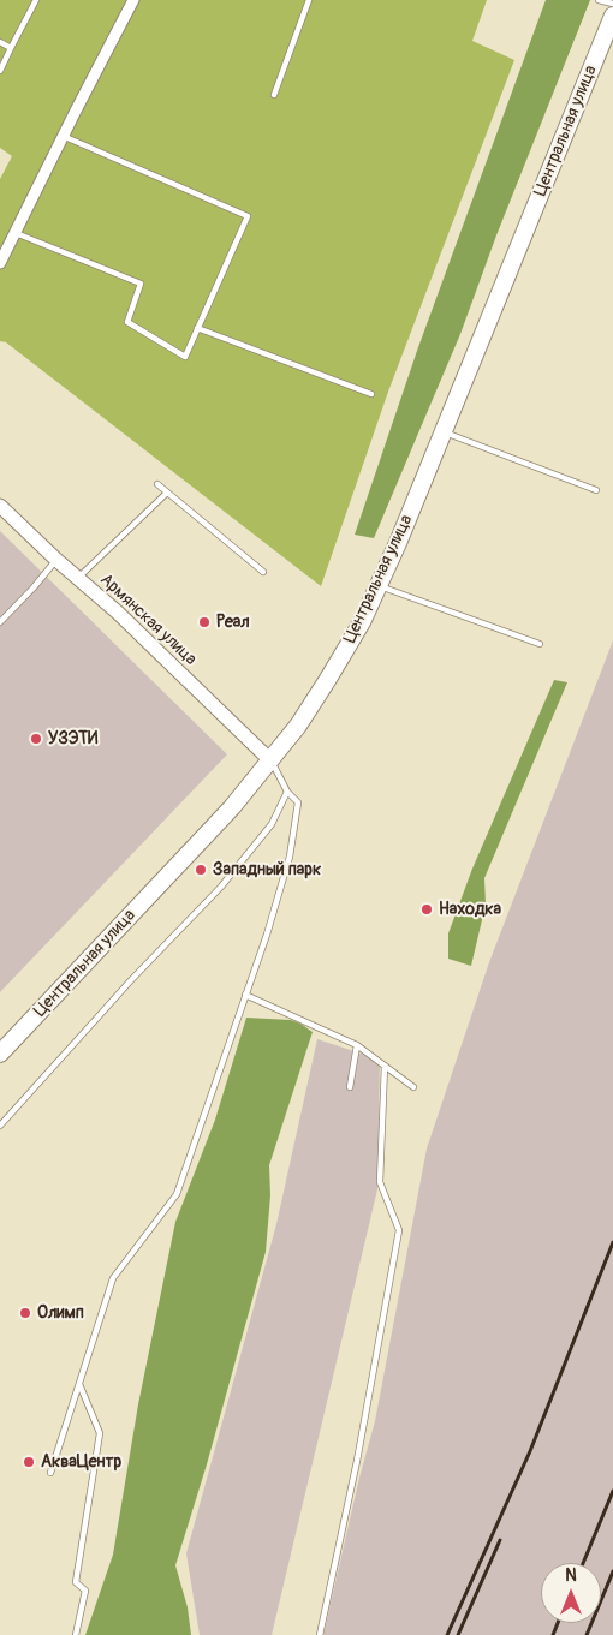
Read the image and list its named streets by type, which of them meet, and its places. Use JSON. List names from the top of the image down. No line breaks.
{"streets":{"main road":["Центральная улица"],"street":["Армянская улица"]},"crossings":[["Центральная улица","Армянская улица"]],"places":["Реал","УЗЭТИ","Западный парк","Находка","Олимп","АкваЦентр"],"north":"top"}
